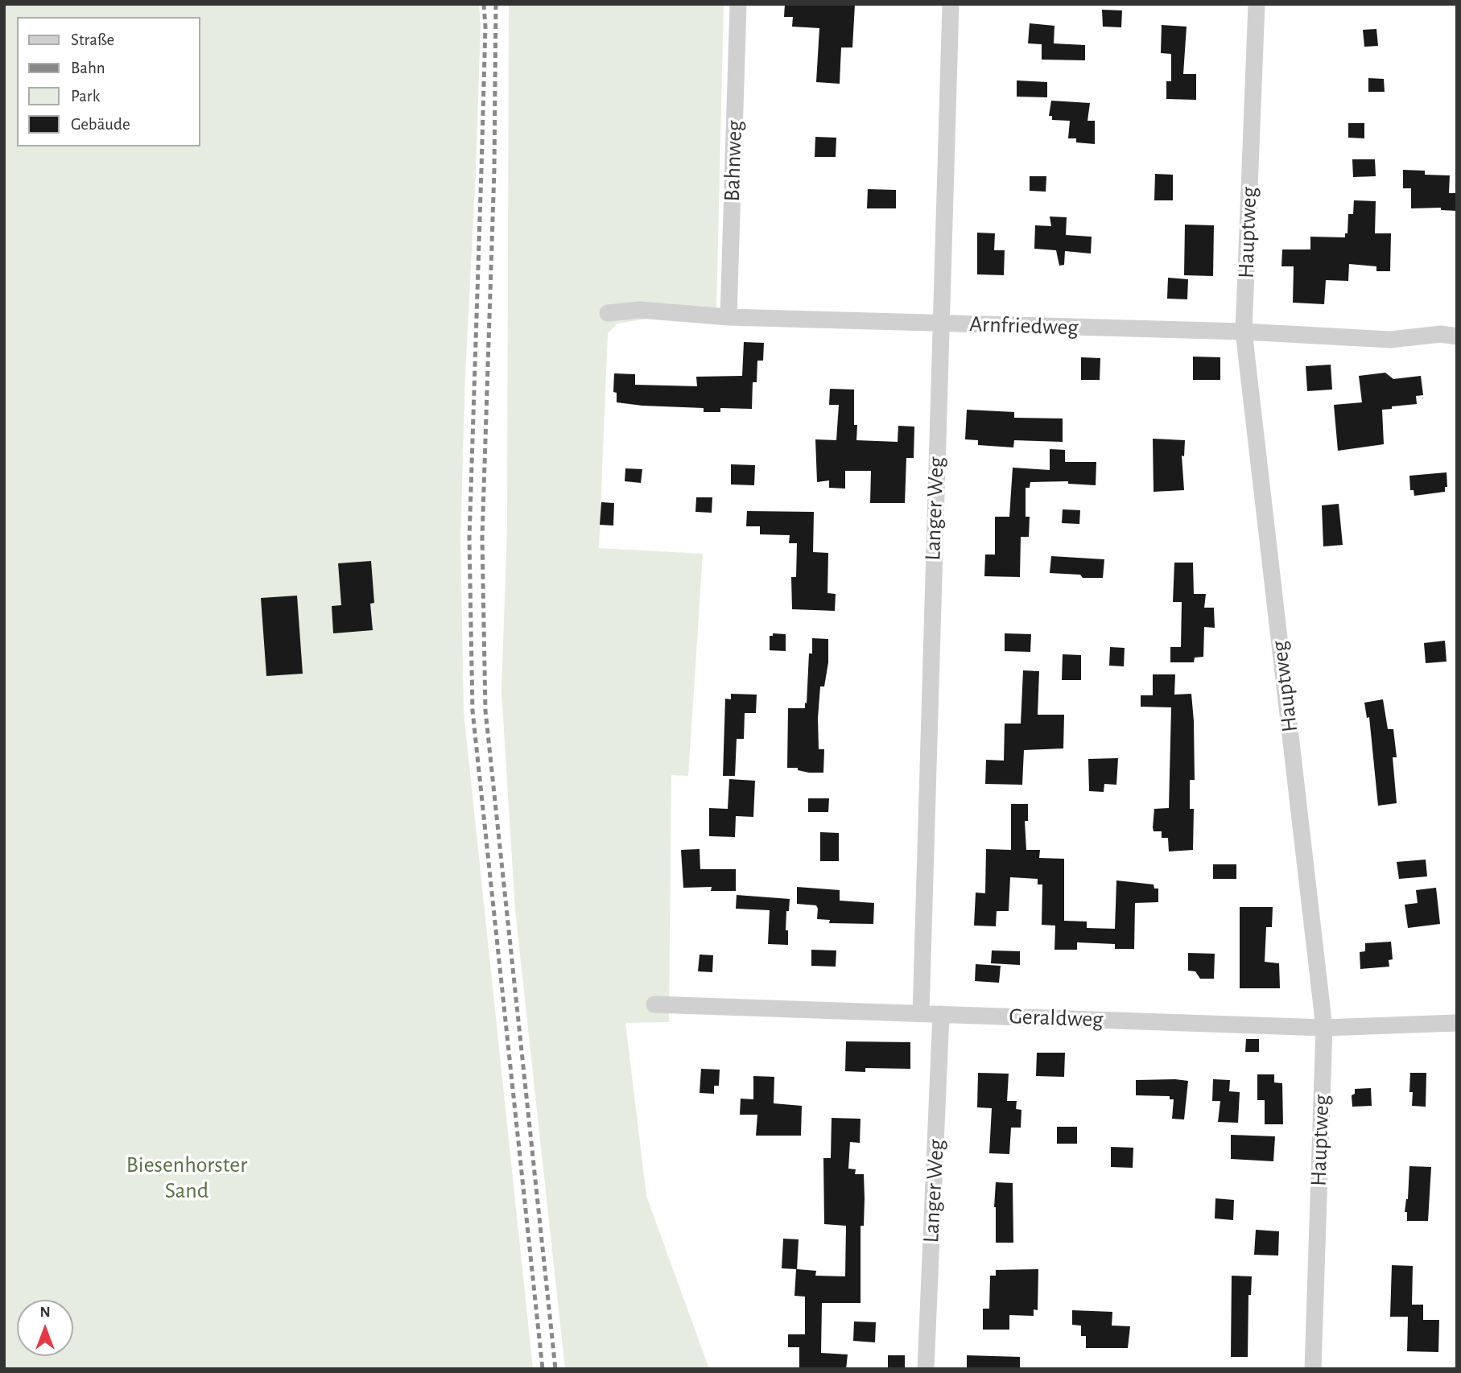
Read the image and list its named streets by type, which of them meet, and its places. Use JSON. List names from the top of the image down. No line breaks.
{"streets":{"street":["Bahnweg","Hauptweg","Arnfriedweg","Langer Weg","Geraldweg"]},"crossings":[["Bahnweg","Arnfriedweg"],["Hauptweg","Arnfriedweg"],["Hauptweg","Geraldweg"],["Arnfriedweg","Langer Weg"],["Langer Weg","Geraldweg"]],"parks":["Biesenhorster Sand"],"legend":["Straße","Bahn","Park","Gebäude"],"north":"top"}
